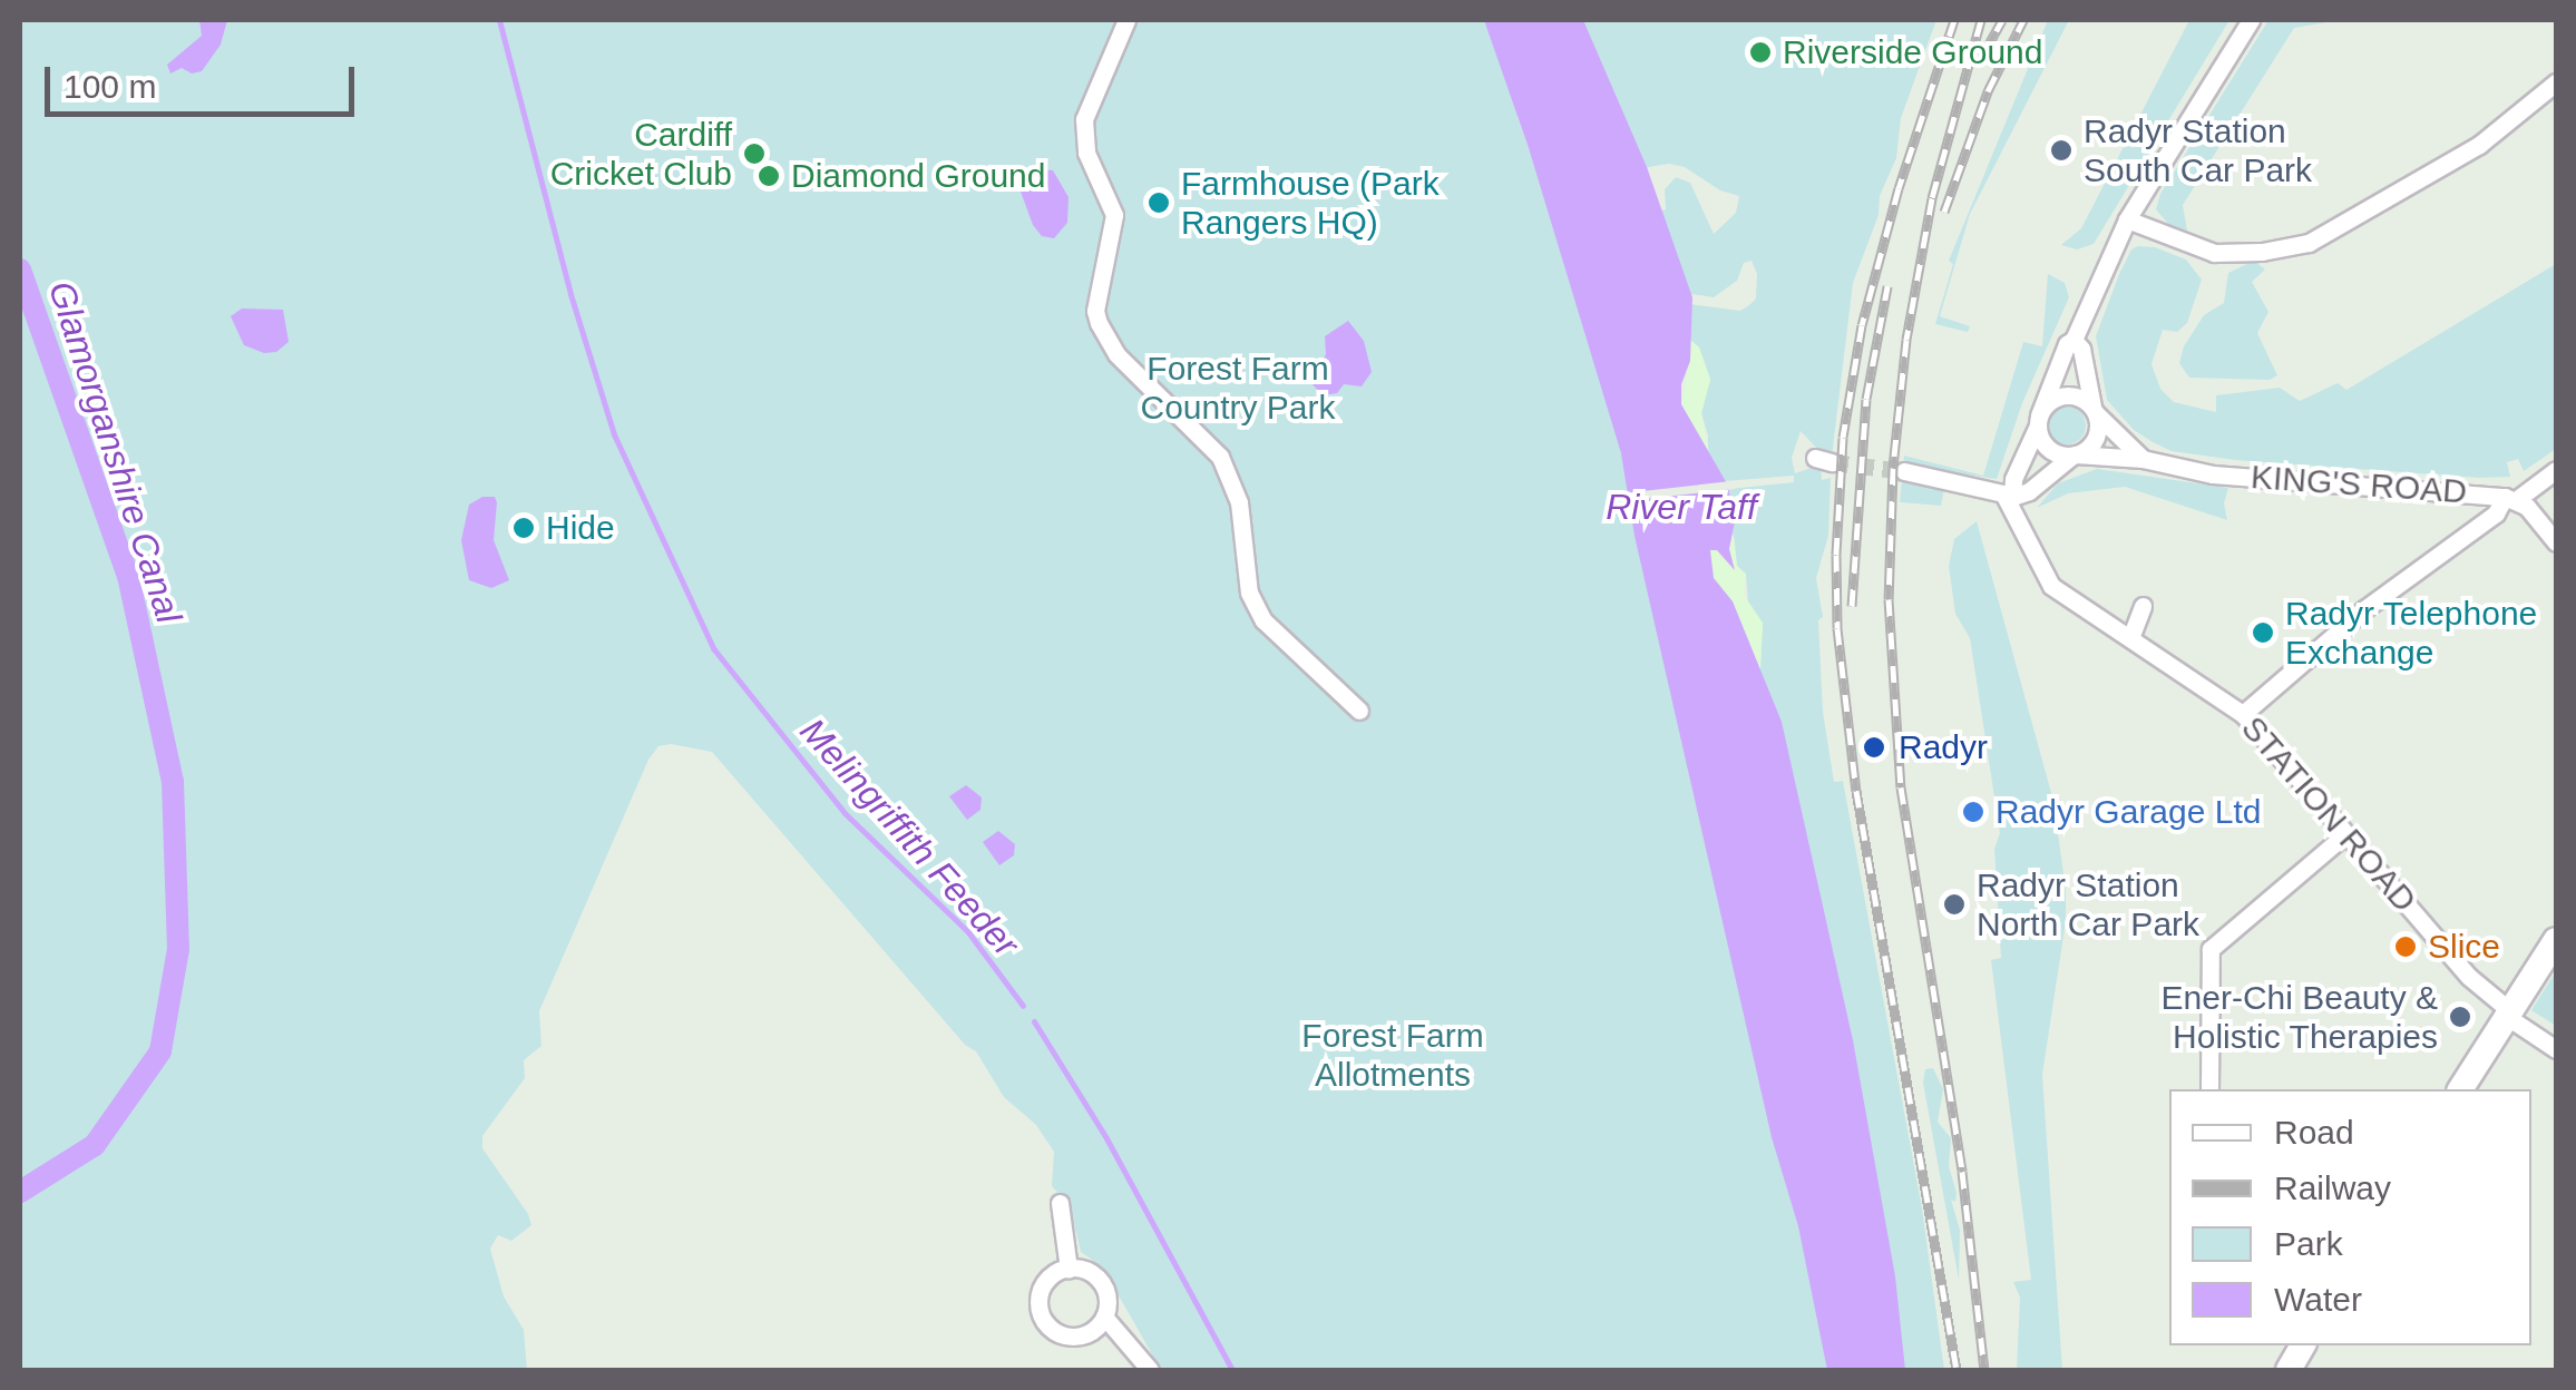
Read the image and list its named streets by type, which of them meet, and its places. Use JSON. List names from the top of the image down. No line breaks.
{"streets":{"street":["KING'S ROAD","STATION ROAD"]},"water":["Glamorganshire Canal","River Taff","Melingriffith Feeder"],"parks":["Forest Farm Country Park","Forest Farm Allotments"],"places":["Riverside Ground","Radyr Station South Car Park","Cardiff Cricket Club","Diamond Ground","Farmhouse (Park Rangers HQ)","Hide","Radyr Telephone Exchange","Radyr","Radyr Garage Ltd","Radyr Station North Car Park","Slice","Ener-Chi Beauty & Holistic Therapies"],"legend":["Road","Railway","Park","Water"],"scale_bar":"100 m"}
